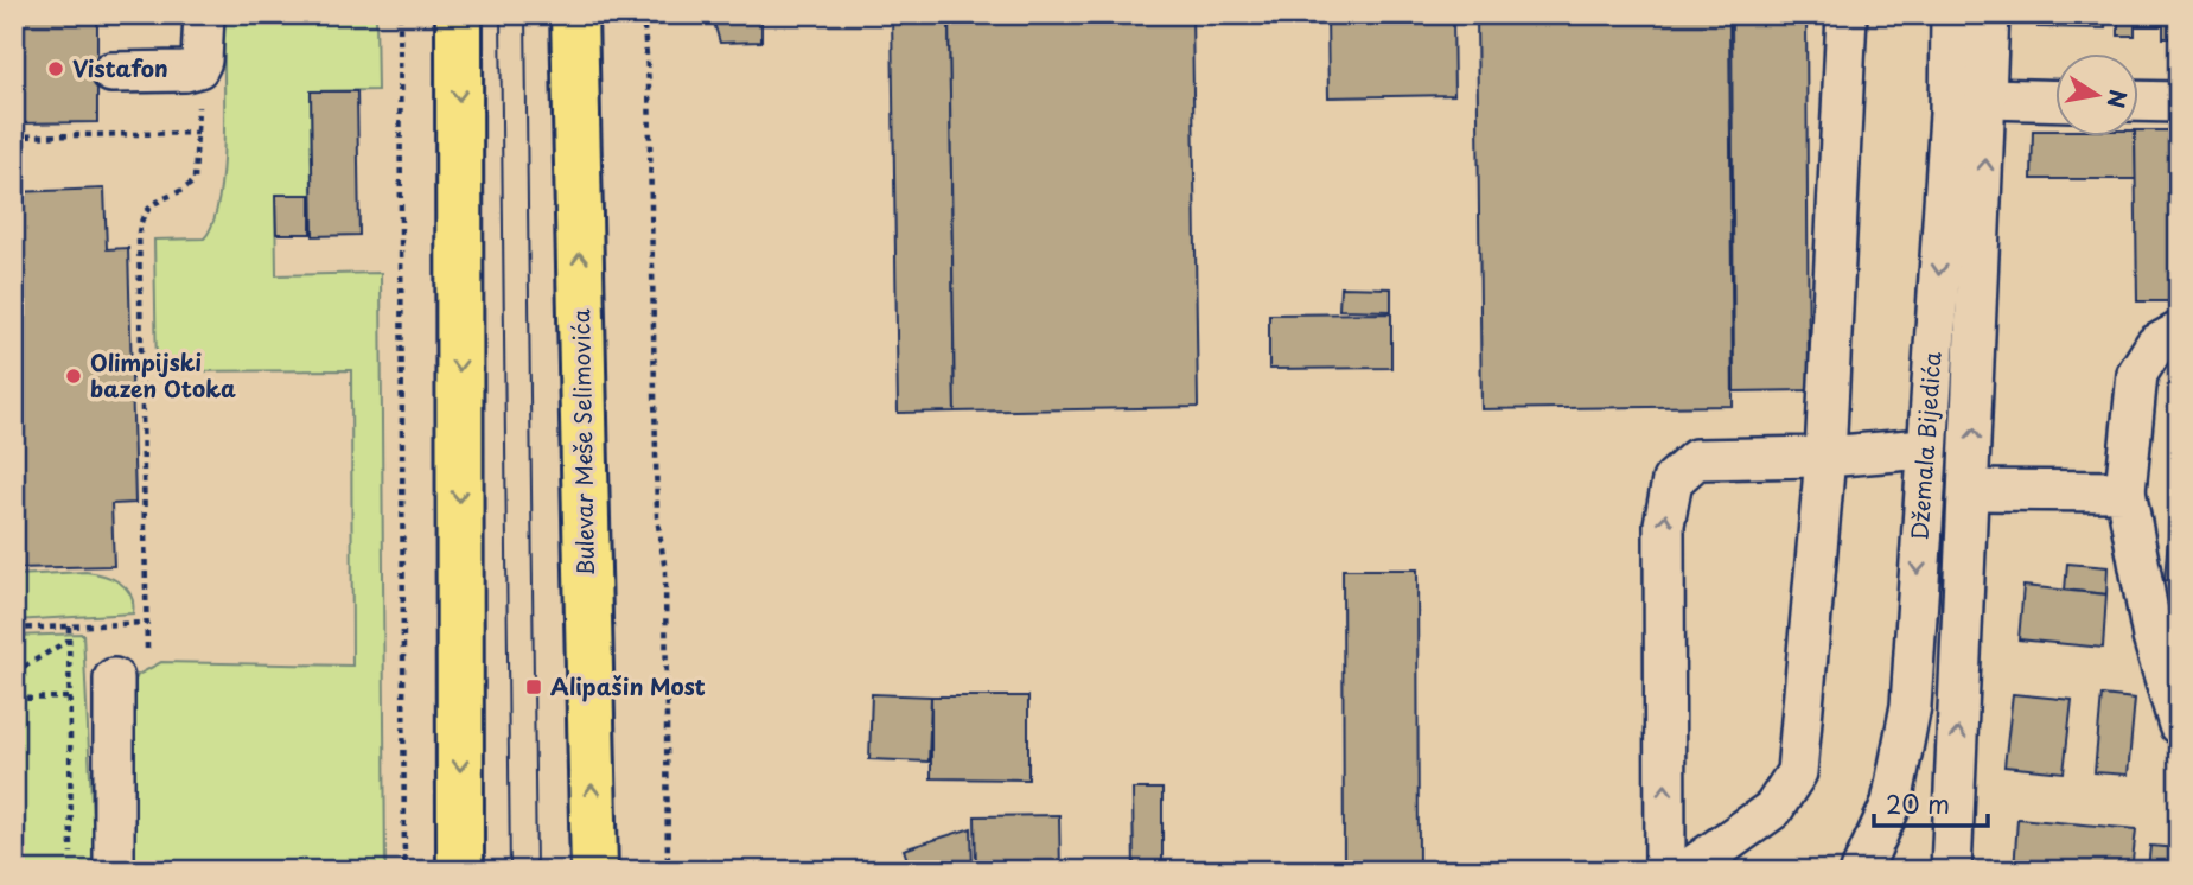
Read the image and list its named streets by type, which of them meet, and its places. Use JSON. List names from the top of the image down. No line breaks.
{"streets":{"main road":["Bulevar Meše Selimovića"],"street":["Džemala Bijedića"]},"places":{"other":["Vistafon","Olimpijski bazen Otoka"],"transit":["Alipašin Most"]},"scale_bar":"20 m","north":"right"}
